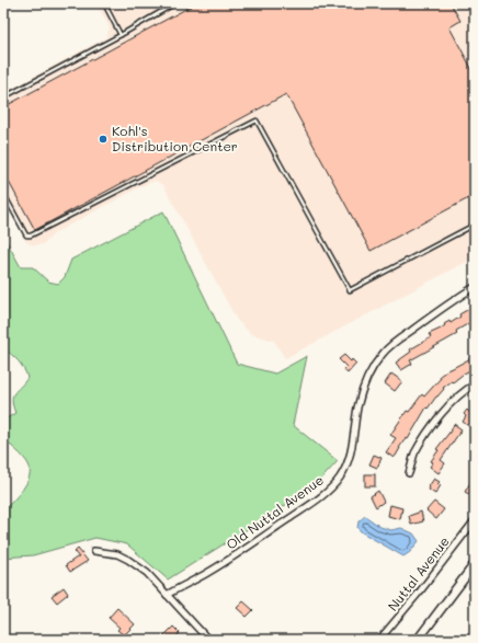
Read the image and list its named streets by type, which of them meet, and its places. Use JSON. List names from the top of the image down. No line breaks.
{"streets":{"street":["Old Nuttal Avenue","Nuttal Avenue"]},"places":["Kohl's Distribution Center"]}
